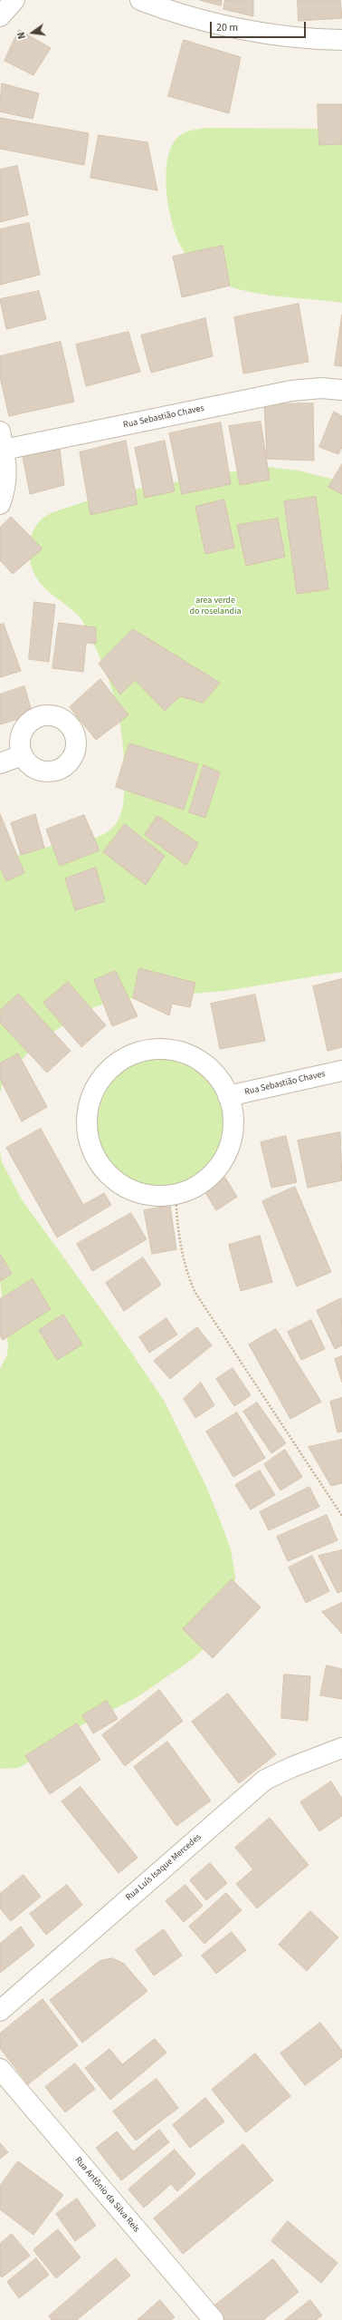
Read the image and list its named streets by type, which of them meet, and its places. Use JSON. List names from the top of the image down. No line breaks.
{"streets":{"street":["Rua Sebastião Chaves","Rua Luís Isaque Mercedes","Rua Antônio da Silva Reis"]},"parks":["area verde do roselandia"],"scale_bar":"20 m","north":"left"}
